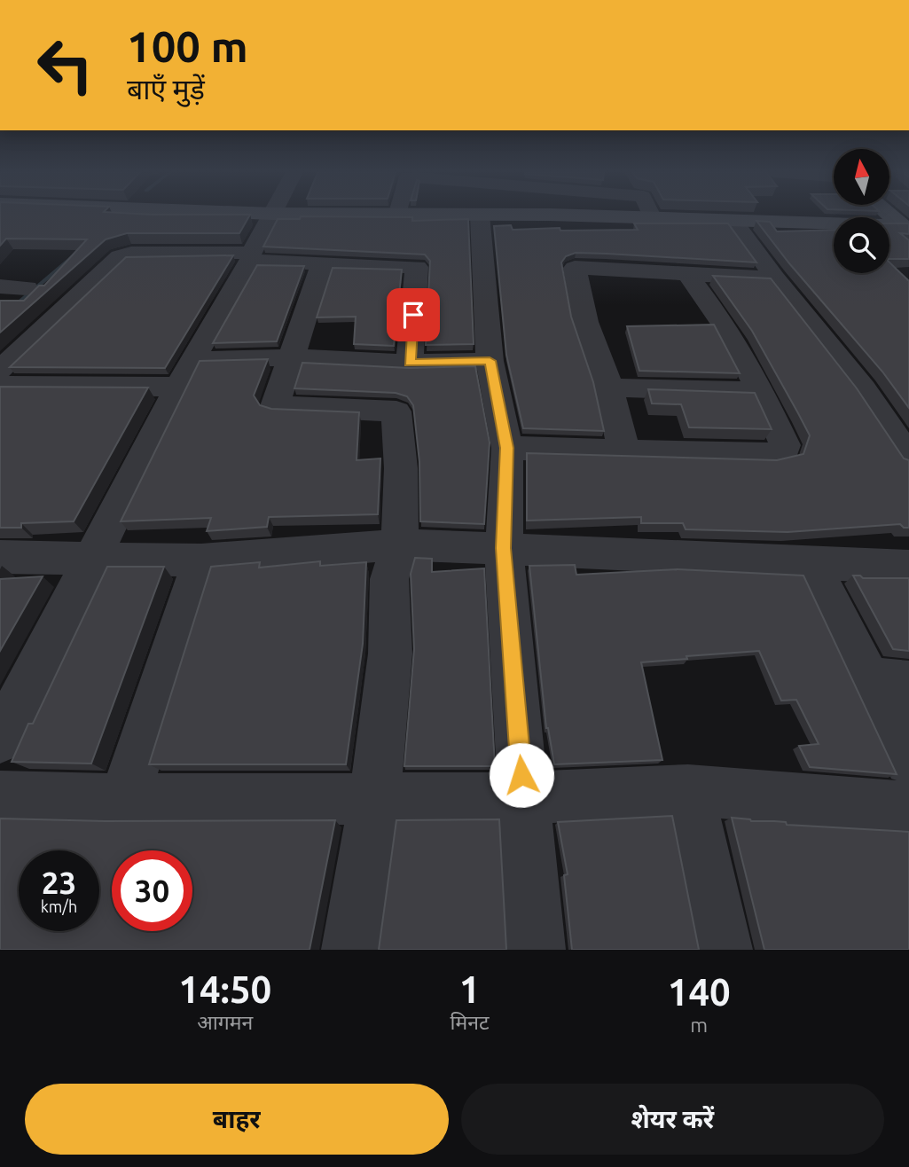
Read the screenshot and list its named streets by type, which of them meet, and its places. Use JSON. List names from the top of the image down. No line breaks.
{"north":"top","page":{"turn":["100 m","बाएँ मुड़ें"],"speed":"23 km/h","limit":"30","eta":["14:50","आगमन","1","मिनट","140","m"],"buttons":["बाहर","शेयर करें"]}}
